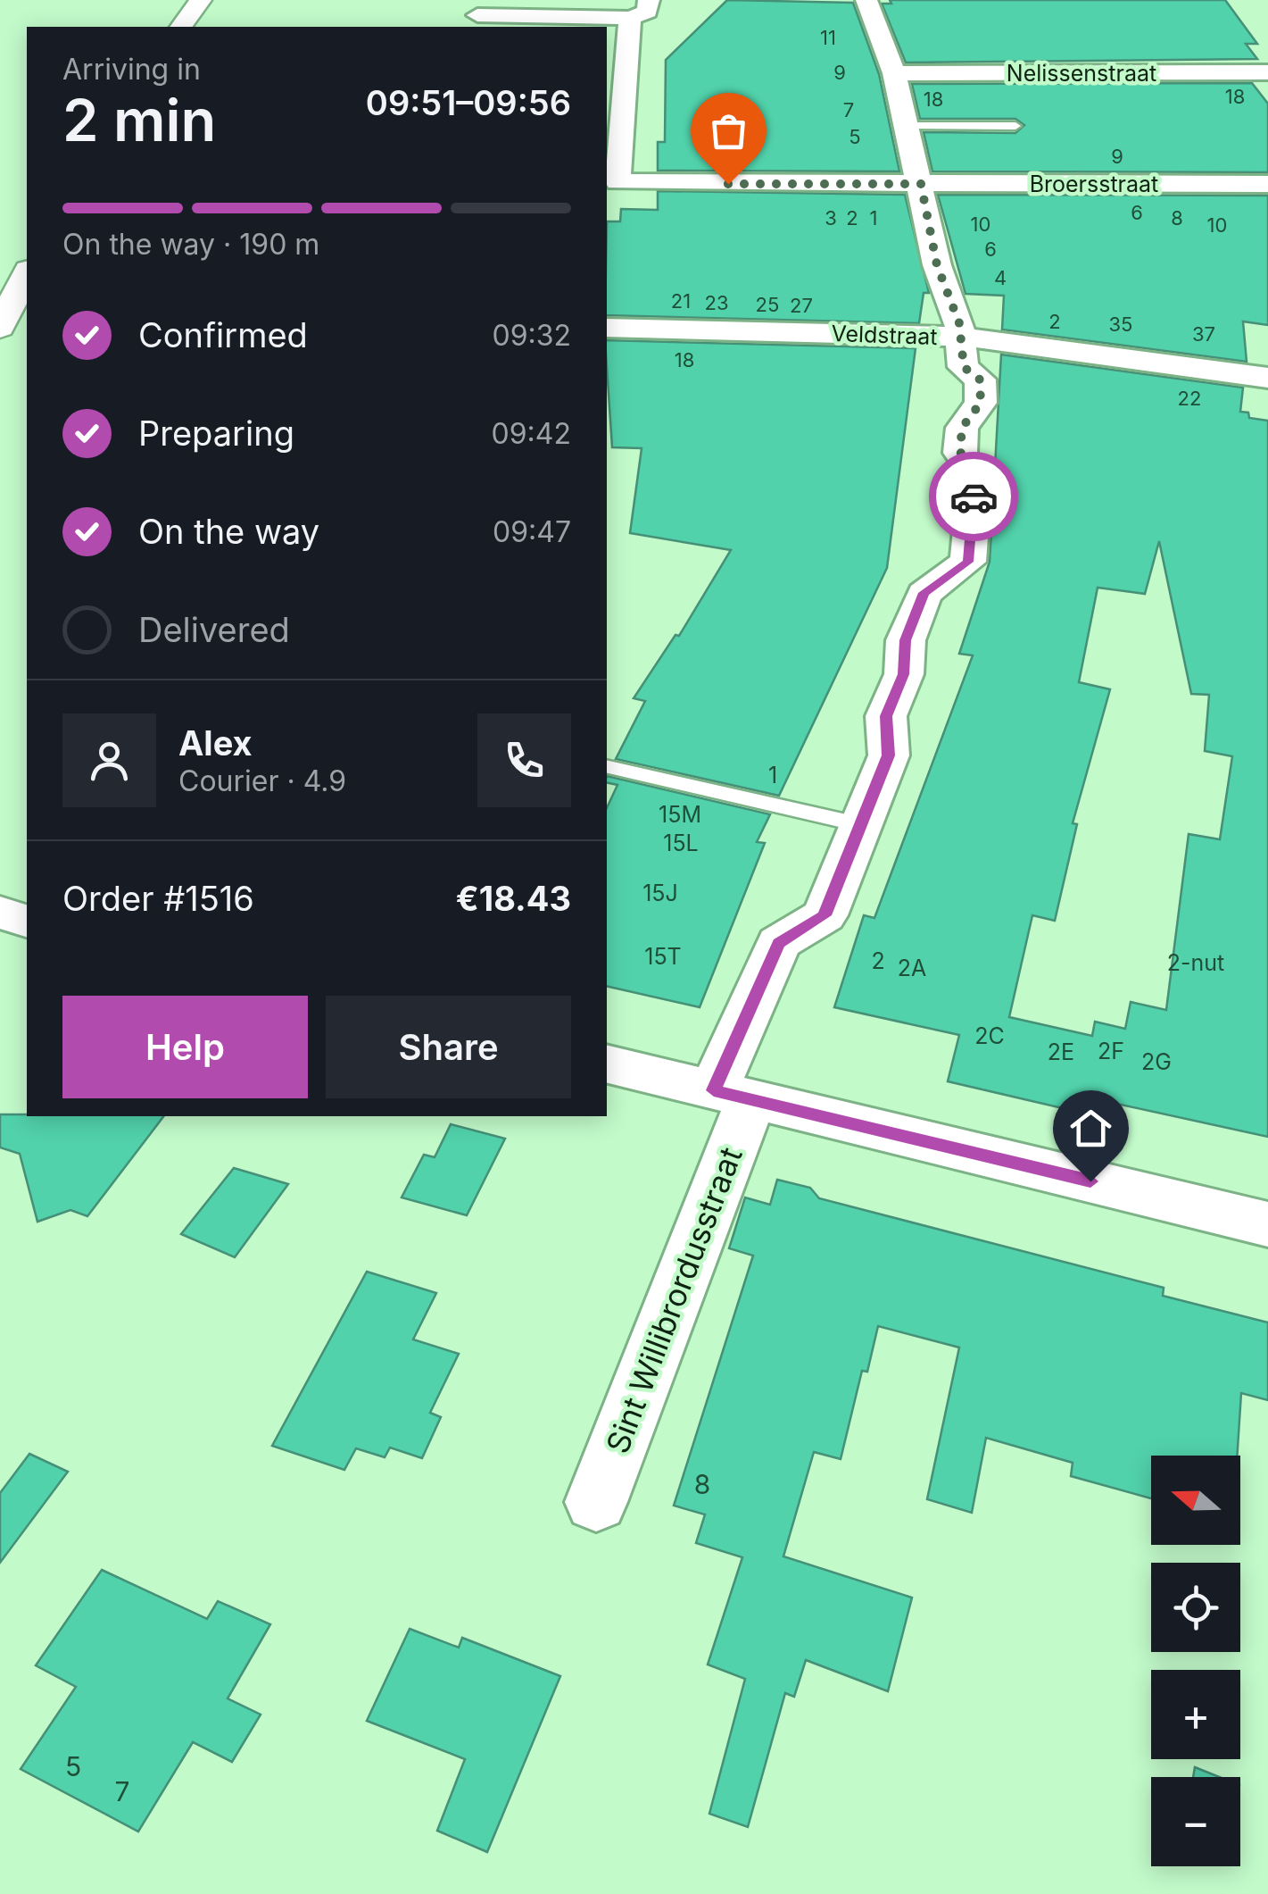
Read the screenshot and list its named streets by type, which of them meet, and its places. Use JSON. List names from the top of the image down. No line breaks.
{"streets":{"street":["Nelissenstraat","Broersstraat","Veldstraat","Sint Willibrordusstraat"]},"crossings":[["Veldstraat","Sint Willibrordusstraat"]],"house_numbers":["11","9","18","18","7","5","9","6","3","2","1","8","10","10","6","4","21","23","25","27","2","35","37","18","22","1","15M","15L","15J","15T","2","2-nut","2A","2C","2F","2E","2G","8","5","7"],"north":"left","page":{"heading":["2 min","Arriving in","09:51–09:56"],"panel":["Alex","Courier · 4.9","Order #1516","€18.43"],"bar":"On the way · 190 m","list":[["Confirmed","09:32"],["Preparing","09:42"],["On the way","09:47"],"Delivered"],"buttons":["Help","Share"],"map_buttons":["+","−"]}}
